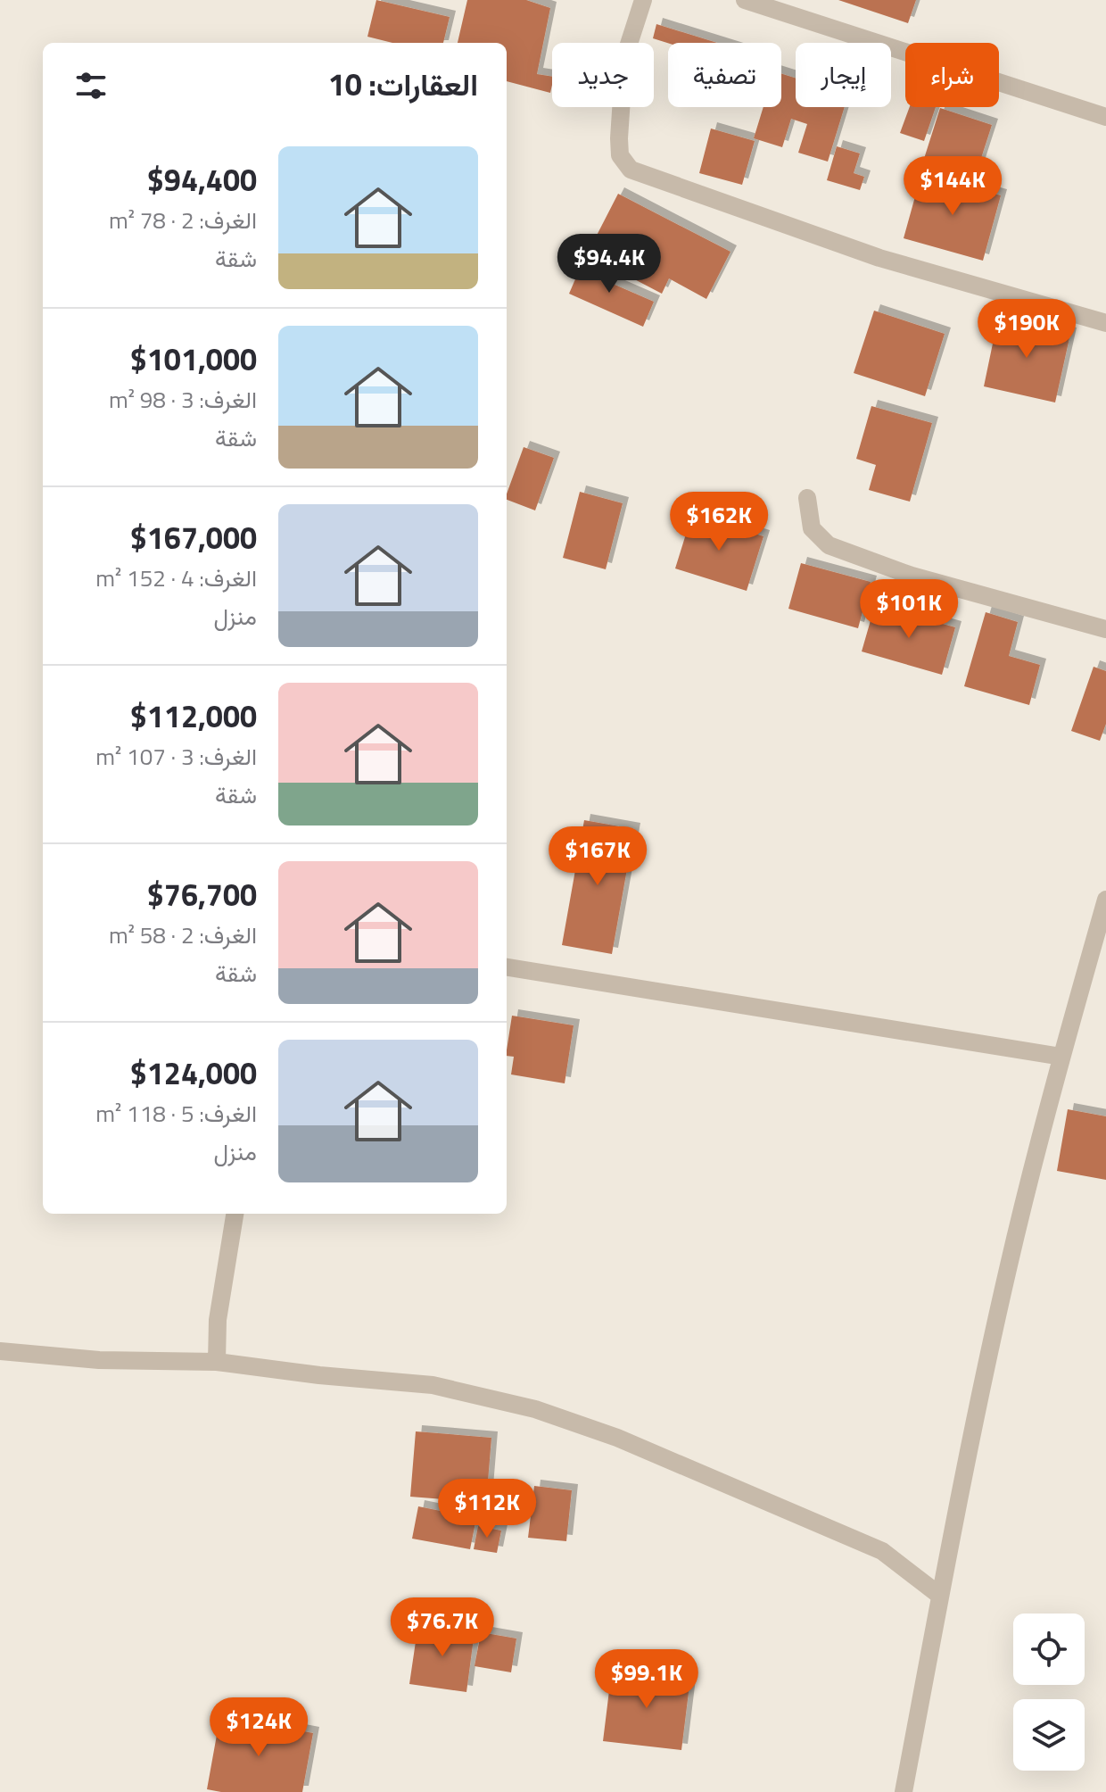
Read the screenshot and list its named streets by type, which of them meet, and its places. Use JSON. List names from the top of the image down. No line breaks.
{"page":{"chip":["شراء","إيجار","تصفية","جديد"],"heading":"العقارات: 10","list":[{"name":"$94,400","note":"الغرف: 2 · 78 m² · شقة"},{"name":"$101,000","note":"الغرف: 3 · 98 m² · شقة"},{"name":"$167,000","note":"الغرف: 4 · 152 m² · منزل"},{"name":"$112,000","note":"الغرف: 3 · 107 m² · شقة"},{"name":"$76,700","note":"الغرف: 2 · 58 m² · شقة"},{"name":"$124,000","note":"الغرف: 5 · 118 m² · منزل"}],"price":["$144K","$94.4K","$190K","$162K","$101K","$167K","$112K","$76.7K","$99.1K","$124K"]}}
